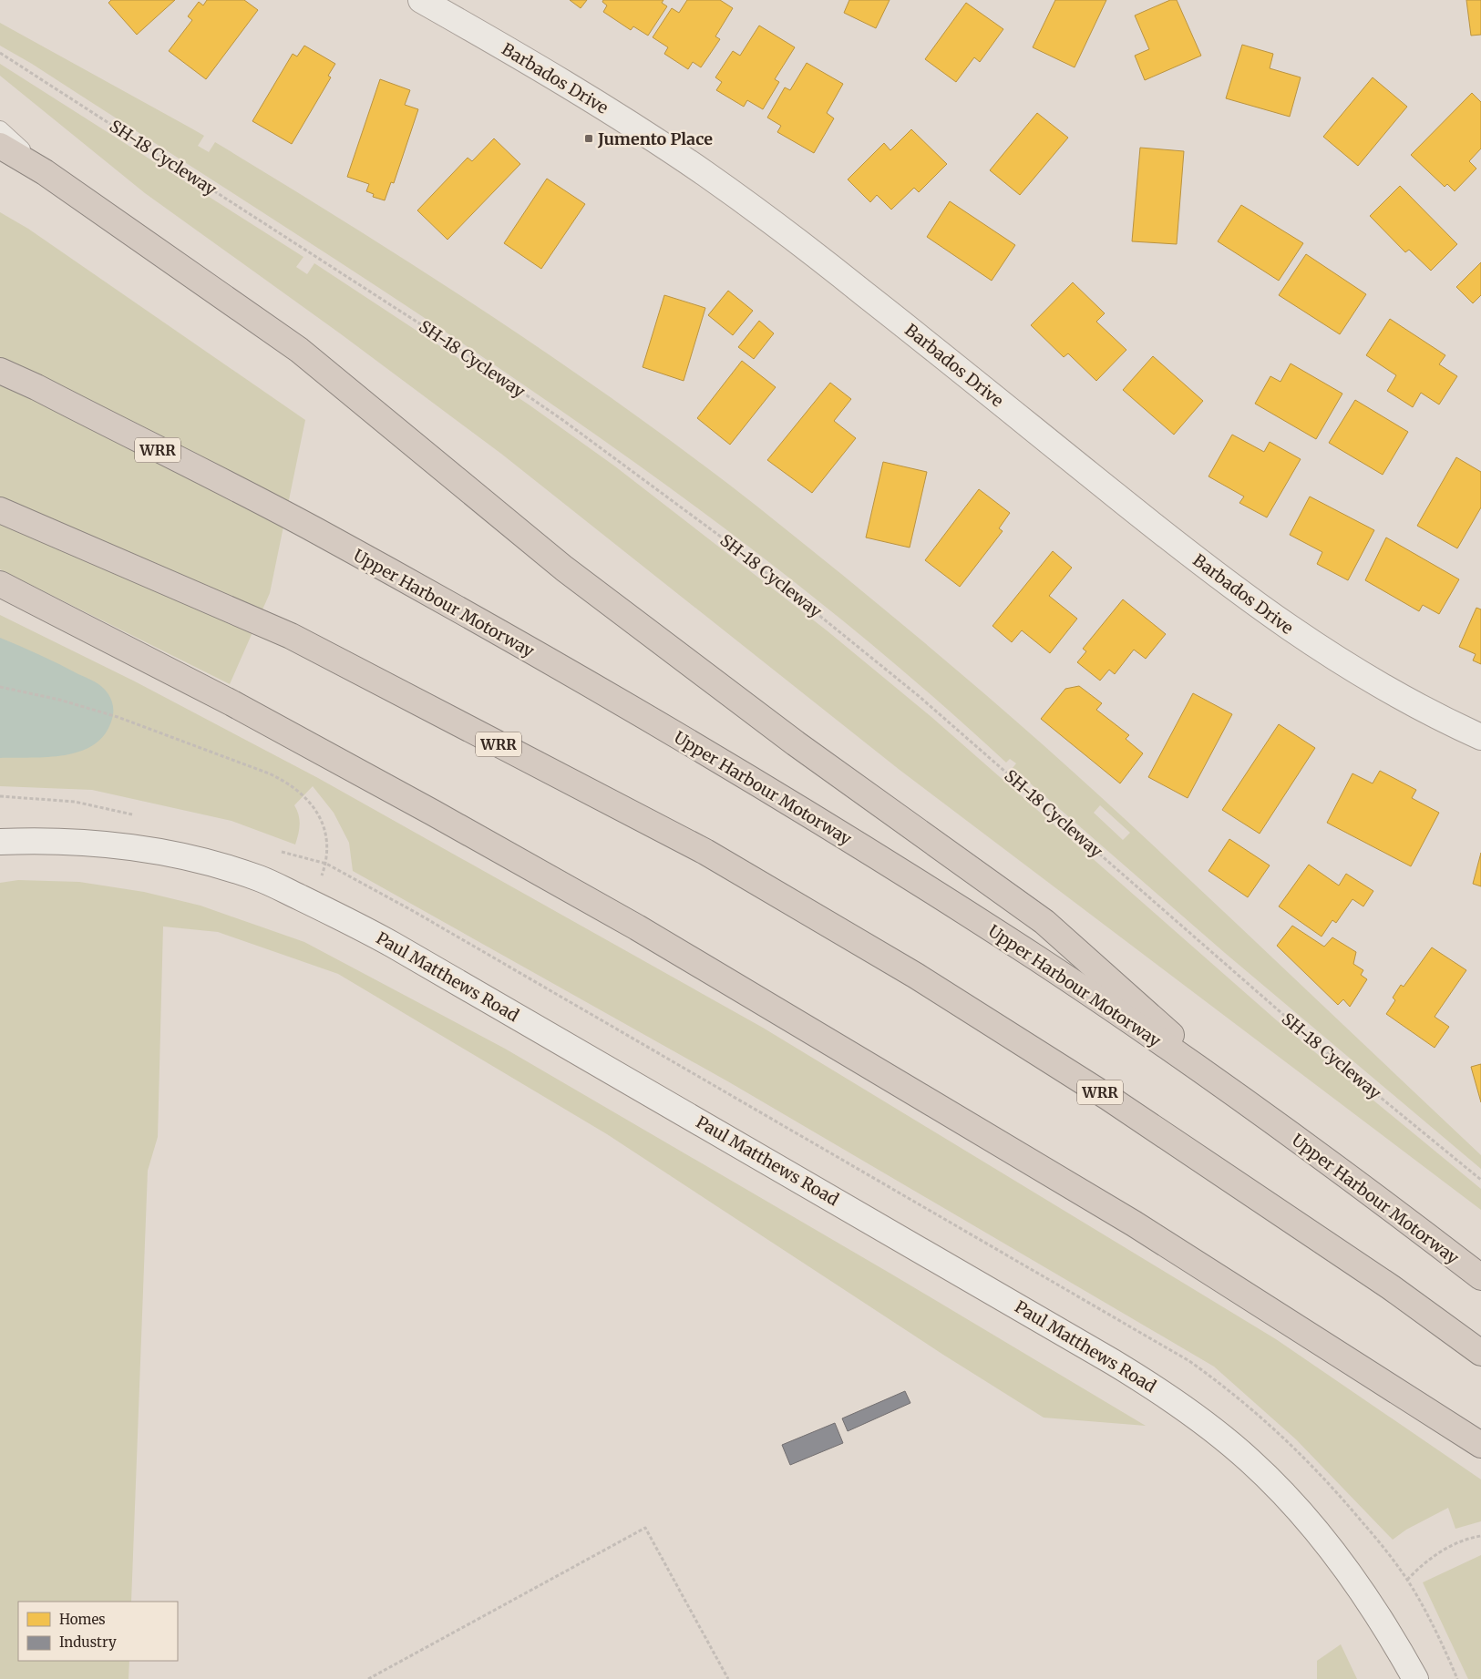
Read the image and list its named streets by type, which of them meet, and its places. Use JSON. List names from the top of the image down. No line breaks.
{"streets":{"highway":["WRR","Upper Harbour Motorway"],"main road":["Barbados Drive","Paul Matthews Road"],"path":["SH-18 Cycleway"]},"places":{"transit":["Jumento Place"]},"legend":["Homes","Industry"]}
